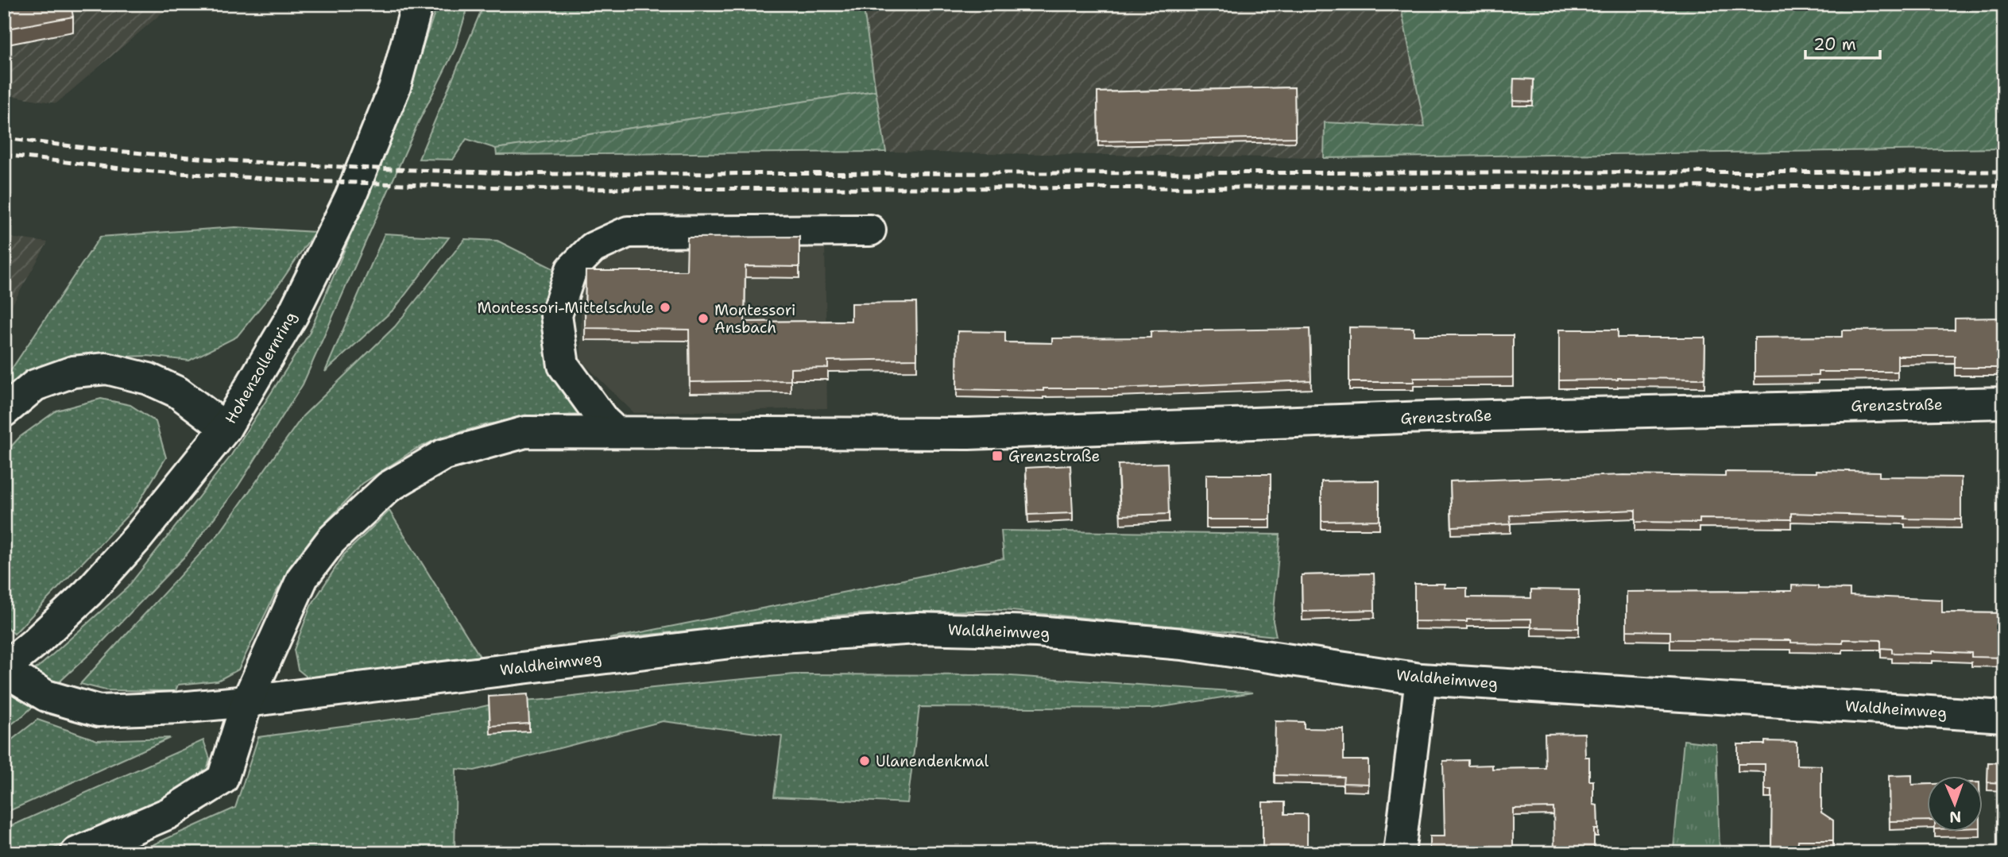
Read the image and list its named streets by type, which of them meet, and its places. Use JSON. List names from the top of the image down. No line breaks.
{"streets":{"street":["Hohenzollernring","Grenzstraße","Waldheimweg"]},"crossings":[["Hohenzollernring","Waldheimweg"],["Grenzstraße","Waldheimweg"]],"places":{"other":["Montessori-Mittelschule","Montessori Ansbach","Ulanendenkmal"],"transit":["Grenzstraße"]},"scale_bar":"20 m","north":"bottom"}
